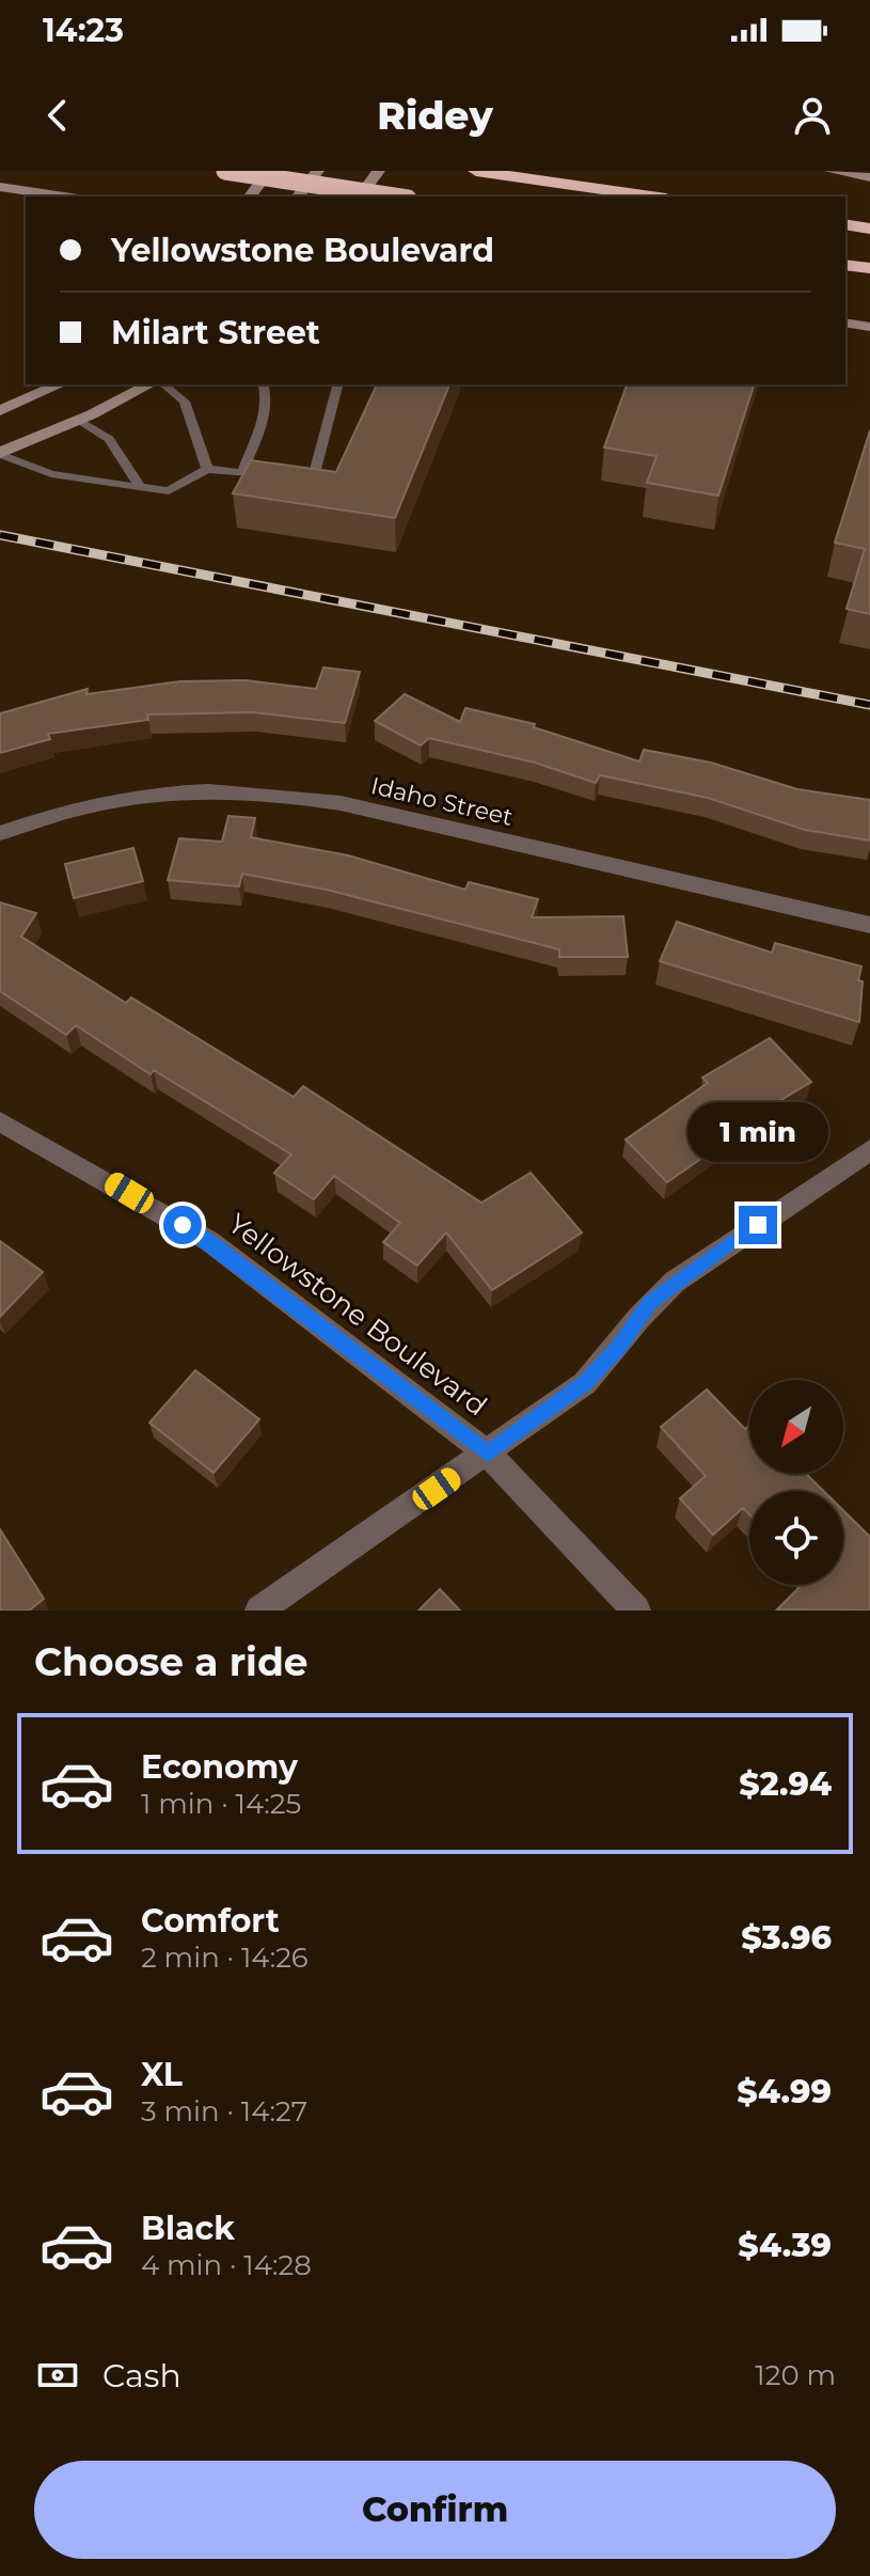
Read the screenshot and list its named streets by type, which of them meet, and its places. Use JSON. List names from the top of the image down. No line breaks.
{"streets":{"street":["Idaho Street","Yellowstone Boulevard"]},"north":"bottom left","page":{"status":"14:23","header":"Ridey","banner":["Yellowstone Boulevard","Milart Street"],"bubble":"1 min","heading":"Choose a ride","list":[{"name":"Economy","note":"1 min · 14:25","value":"$2.94"},{"name":"Comfort","note":"2 min · 14:26","value":"$3.96"},{"name":"XL","note":"3 min · 14:27","value":"$4.99"},{"name":"Black","note":"4 min · 14:28","value":"$4.39"}],"pay":["Cash","120 m"],"buttons":"Confirm"}}
